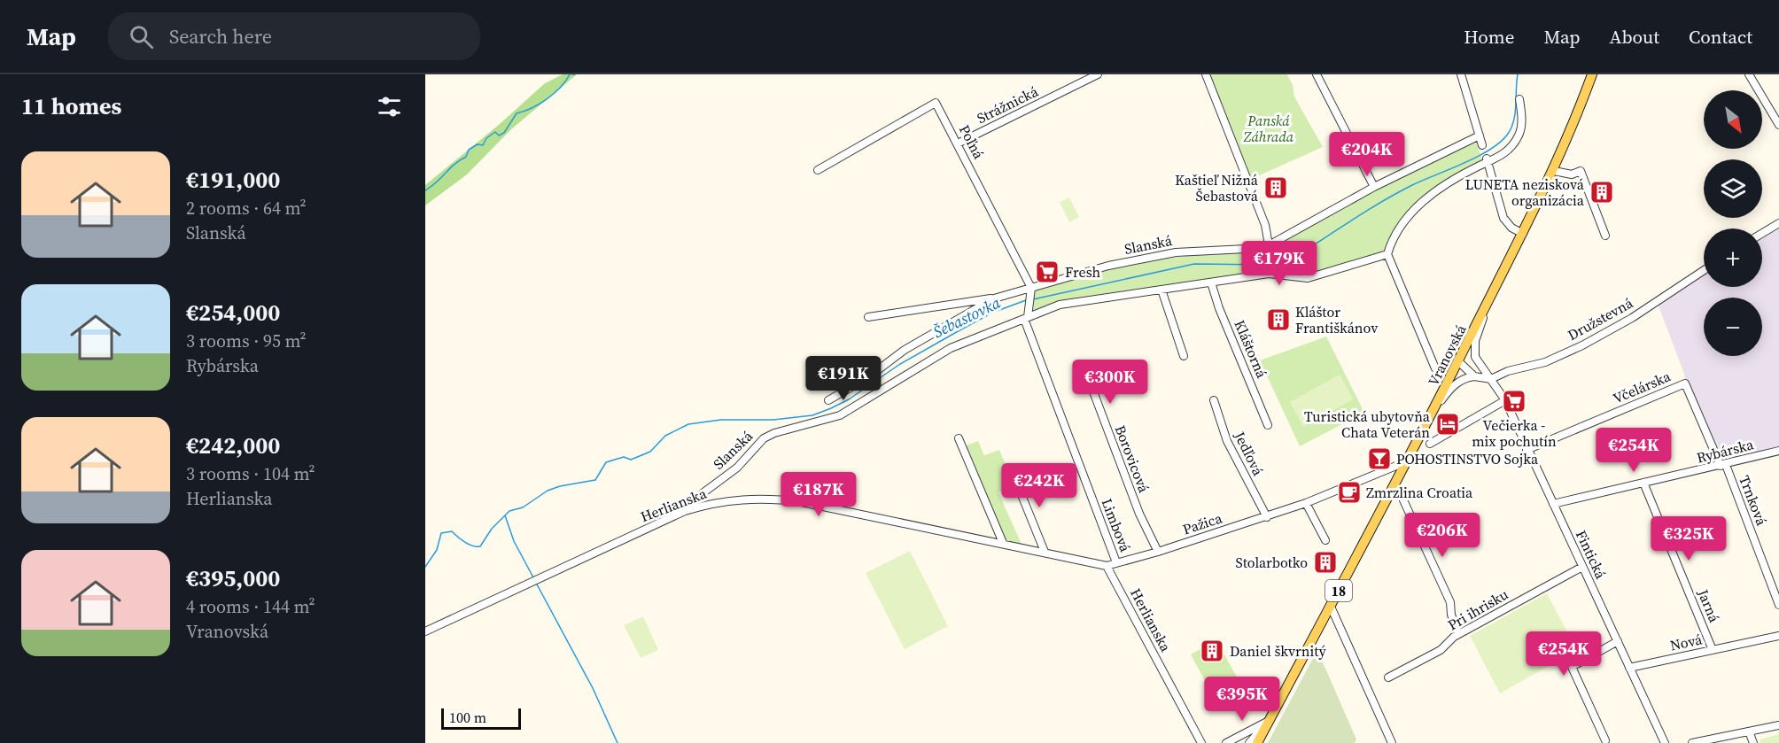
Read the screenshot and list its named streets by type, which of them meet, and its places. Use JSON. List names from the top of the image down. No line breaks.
{"streets":{"main road":["Vranovská","18"],"street":["Strážnická","Poľná","Slanská","Družstevná","Kláštorná","Včelárska","Rybárska","Jedľová","Borovicová","Trnková","Herlianska","Pažica","Limbová","Fintická","Jarná","Pri ihrisku","Nová"]},"crossings":[["Strážnická","Poľná"],["Poľná","Slanská"],["Poľná","Limbová"],["Slanská","Kláštorná"],["Slanská","Herlianska"],["Slanská","Limbová"],["Družstevná","Fintická"],["Vranovská","Pažica"],["Včelárska","Rybárska"],["Včelárska","Trnková"],["Včelárska","Fintická"],["Rybárska","Trnková"],["Rybárska","Fintická"],["Rybárska","Jarná"],["Jedľová","Pažica"],["Borovicová","Pažica"],["Herlianska","Pažica"],["Pažica","Limbová"],["Fintická","Pri ihrisku"],["Fintická","Nová"],["Jarná","Nová"]],"water":["Šebastovka"],"parks":["Panská Záhrada"],"places":{"building":["Kaštieľ Nižná Šebastová","LUNETA nezisková organizácia","Kláštor Františkánov","Stolarbotko","Daniel škvrnitý"],"supermarket":["Fresh","Večierka - mix pochutín"],"hotel":["Turistická ubytovňa Chata Veterán"],"bar":["POHOSTINSTVO Sojka"],"cafe":["Zmrzlina Croatia"]},"scale_bar":"100 m","north":"bottom right","page":{"header":"Map","search":"Search here","nav":["Home","Map","About","Contact"],"heading":"11 homes","map_buttons":["+","−"],"price":["€204K","€179K","€191K","€300K","€254K","€242K","€187K","€206K","€325K","€254K","€395K"],"list":[{"name":"€191,000","note":"2 rooms · 64 m² · Slanská"},{"name":"€254,000","note":"3 rooms · 95 m² · Rybárska"},{"name":"€242,000","note":"3 rooms · 104 m² · Herlianska"},{"name":"€395,000","note":"4 rooms · 144 m² · Vranovská"}],"scale":"100 m"}}
